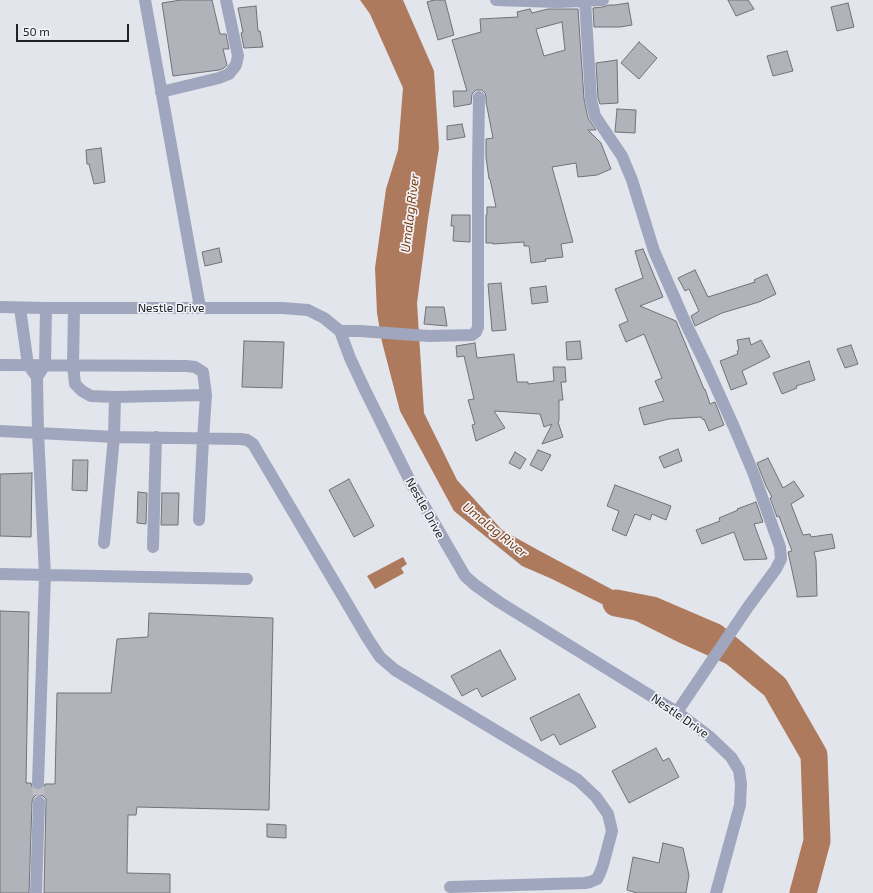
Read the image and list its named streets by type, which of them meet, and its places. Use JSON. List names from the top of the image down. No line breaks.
{"streets":{"street":["Nestle Drive"]},"water":["Umalag River"],"scale_bar":"50 m"}
